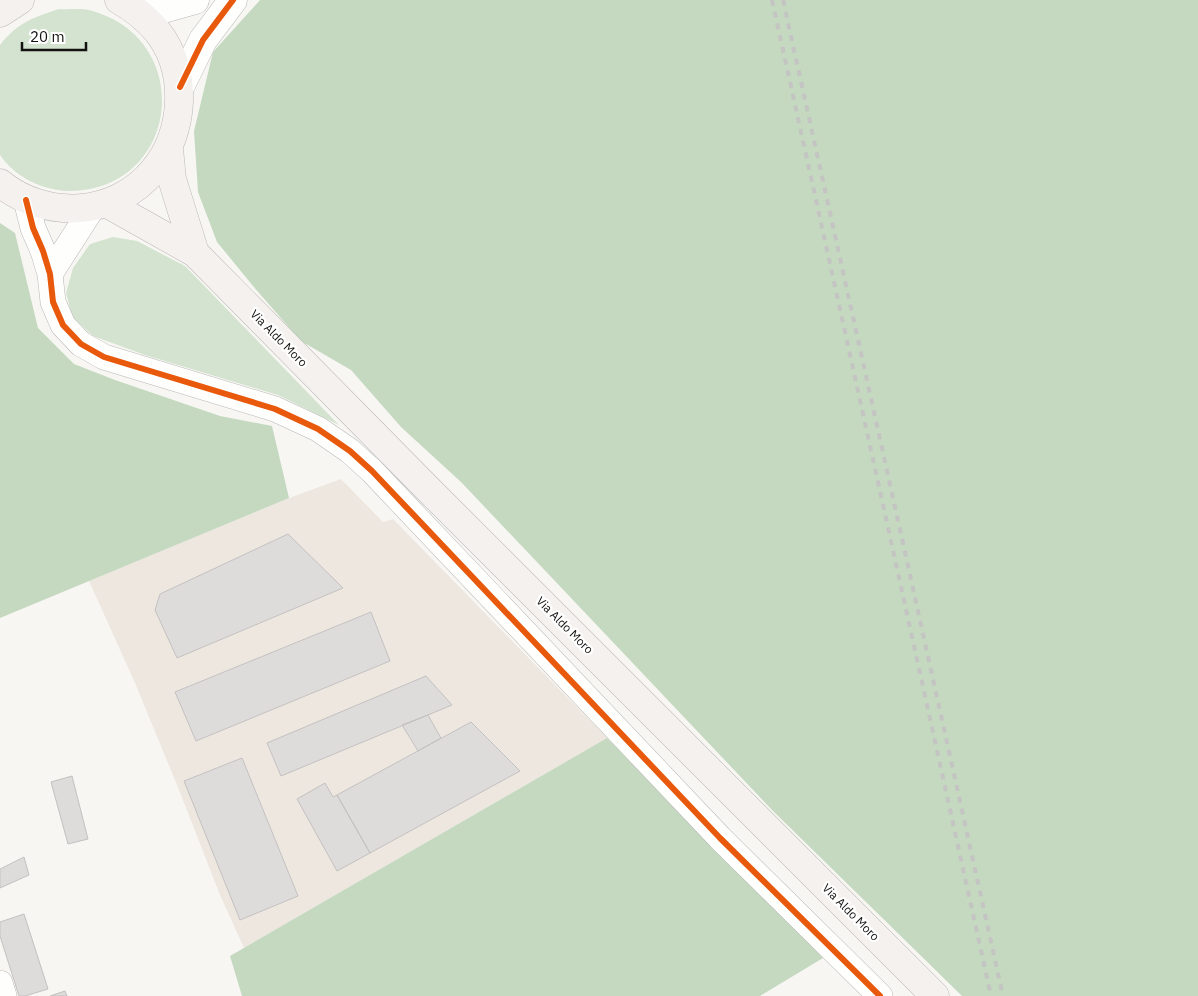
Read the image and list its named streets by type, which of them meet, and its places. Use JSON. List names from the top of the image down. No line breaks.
{"streets":{"main road":["Via Aldo Moro"]},"scale_bar":"20 m"}
